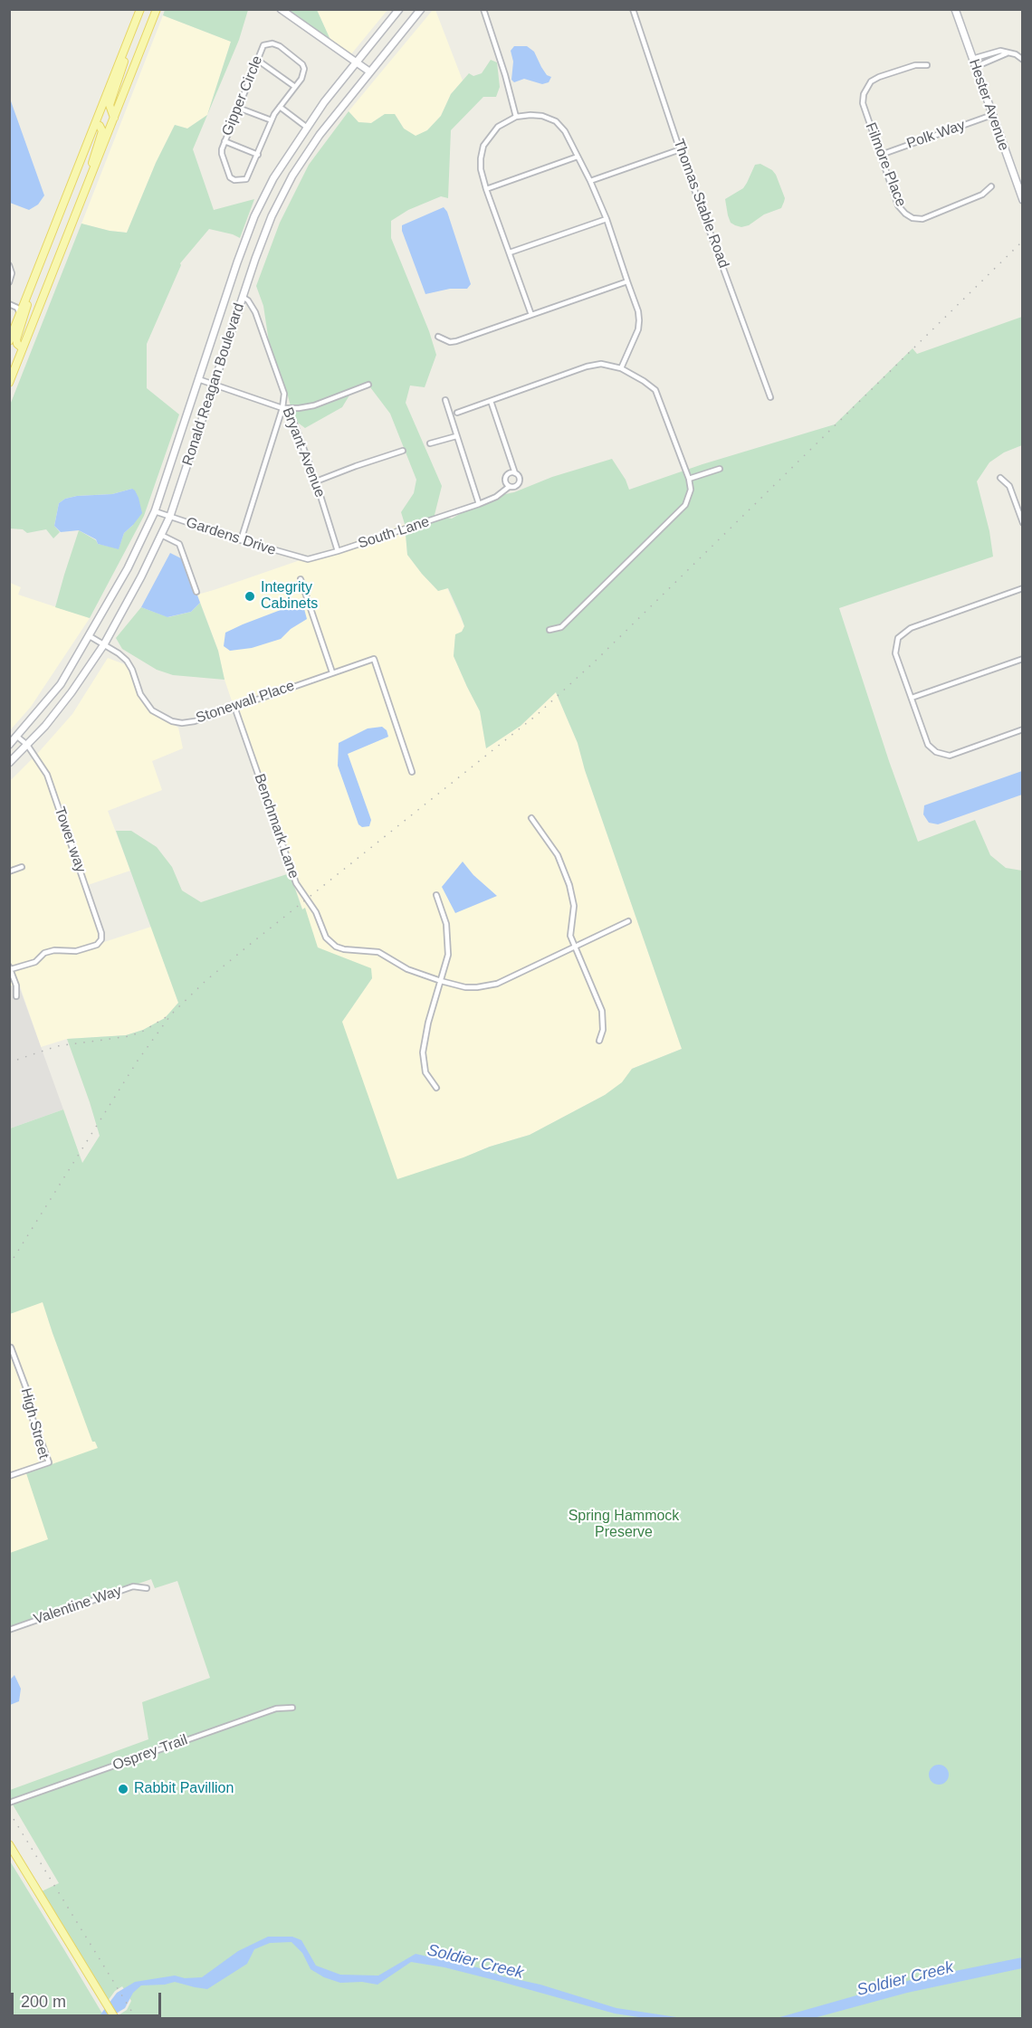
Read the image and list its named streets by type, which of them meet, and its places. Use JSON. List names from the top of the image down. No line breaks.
{"streets":{"main road":["Hester Avenue","Ronald Reagan Boulevard"],"street":["Gipper Circle","Polk Way","Filmore Place","Thomas Stable Road","Bryant Avenue","South Lane","Gardens Drive","Stonewall Place","Benchmark Lane","Tower way","High Street","Valentine Way","Osprey Trail"]},"crossings":[["Hester Avenue","Polk Way"],["Polk Way","Filmore Place"],["Ronald Reagan Boulevard","Bryant Avenue"],["Ronald Reagan Boulevard","Gardens Drive"],["Ronald Reagan Boulevard","Stonewall Place"],["Ronald Reagan Boulevard","Tower way"],["Bryant Avenue","South Lane"],["South Lane","Gardens Drive"],["Stonewall Place","Benchmark Lane"]],"water":["Soldier Creek"],"parks":["Spring Hammock Preserve"],"places":["Integrity Cabinets","Rabbit Pavillion"],"scale_bar":"200 m"}
